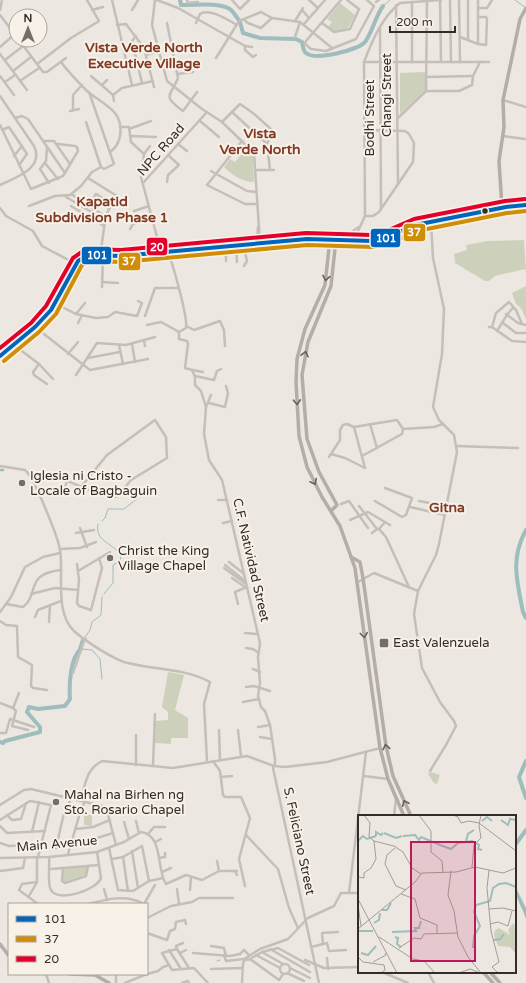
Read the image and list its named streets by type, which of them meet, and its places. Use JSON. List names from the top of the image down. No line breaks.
{"streets":{"street":["Changi Street","Bodhi Street","NPC Road","C.F. Natividad Street","S. Feliciano Street","Main Avenue"]},"crossings":[["C.F. Natividad Street","S. Feliciano Street"]],"districts":["Vista Verde North Executive Village","Vista Verde North","Kapatid Subdivision Phase 1","Gitna"],"places":{"other":["Iglesia ni Cristo - Locale of Bagbaguin","Christ the King Village Chapel","Mahal na Birhen ng Sto. Rosario Chapel"],"transit":["East Valenzuela"]},"lines":["transit line 20","transit line 101","transit line 37"],"legend":["101","37","20"],"scale_bar":"200 m","north":"top"}
